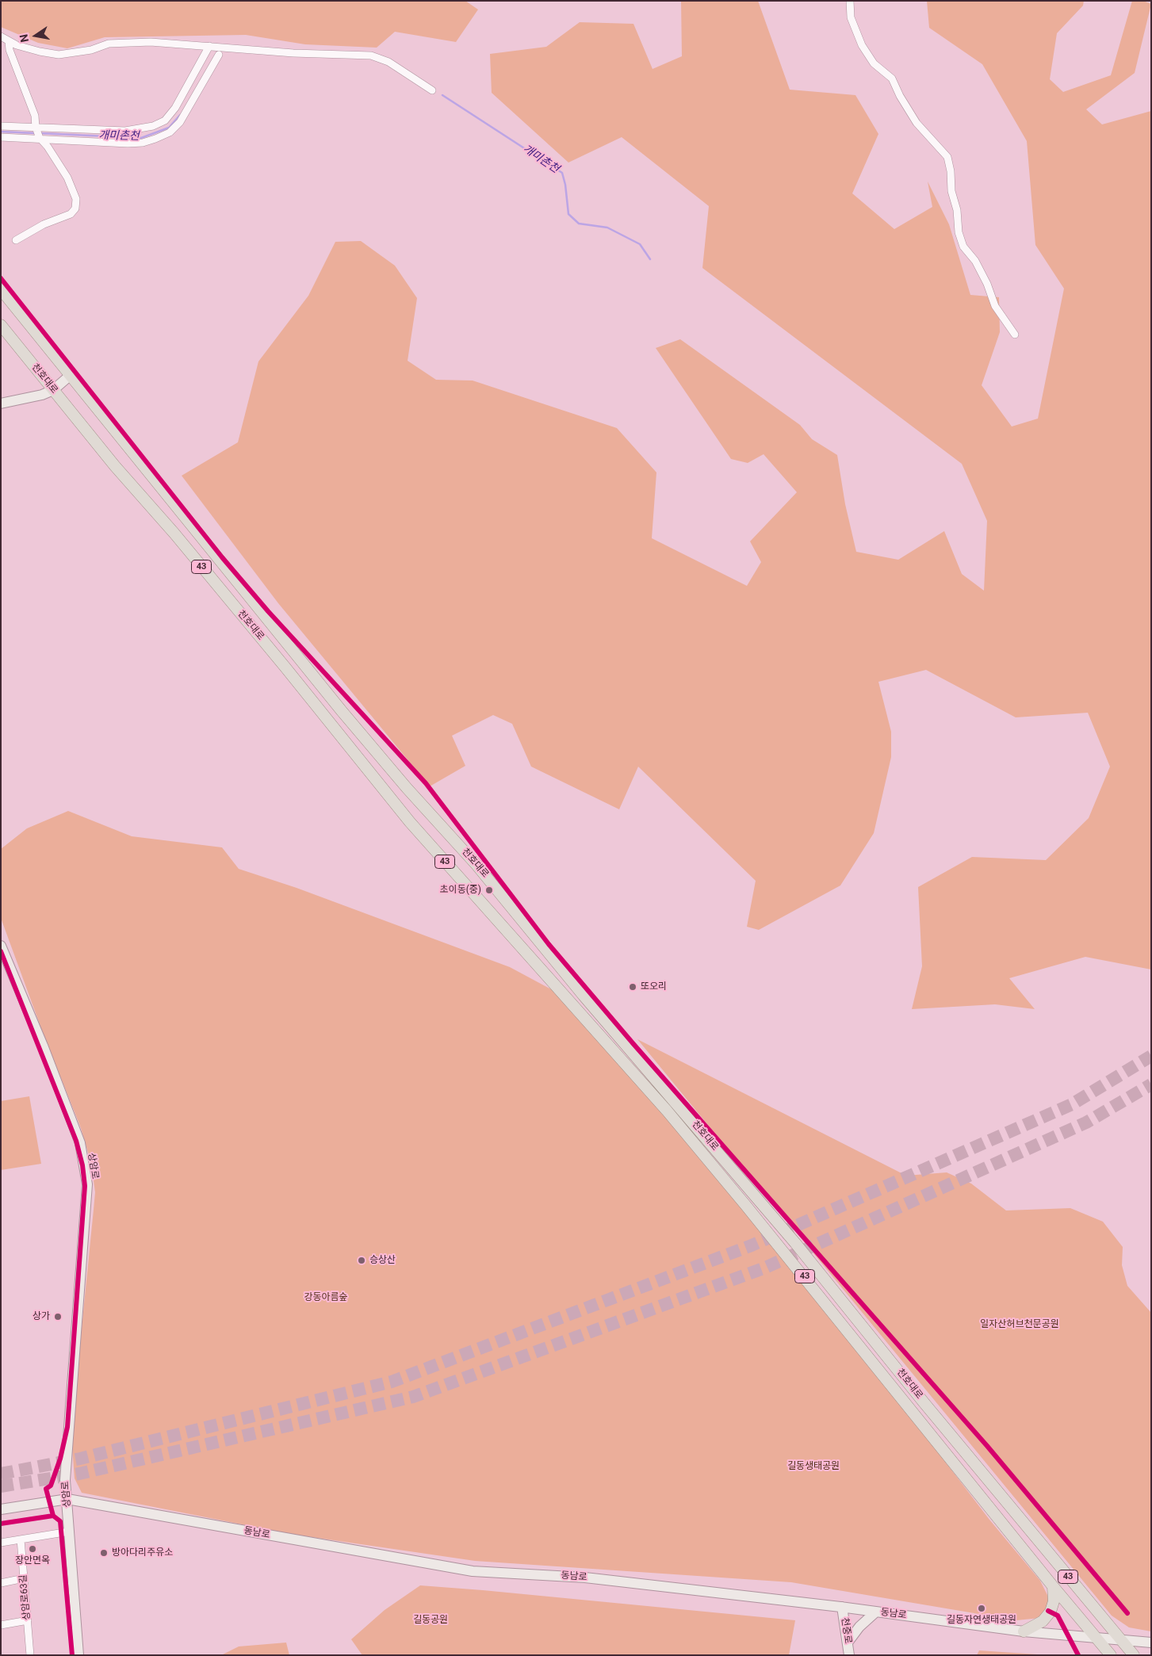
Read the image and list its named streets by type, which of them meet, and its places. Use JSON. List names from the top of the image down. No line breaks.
{"streets":{"main road":["천호대로","43","상암로","동남로","천중로"],"street":["상암로63길"]},"crossings":[["천호대로","동남로"],["상암로","동남로"],["동남로","천중로"]],"water":["개미촌천"],"parks":["강동아름숲","일자산허브천문공원","길동생태공원","길동공원"],"places":["초이동(중)","또오리","승상산","상가","장안면옥","방아다리주유소","길동자연생태공원"],"north":"left"}
